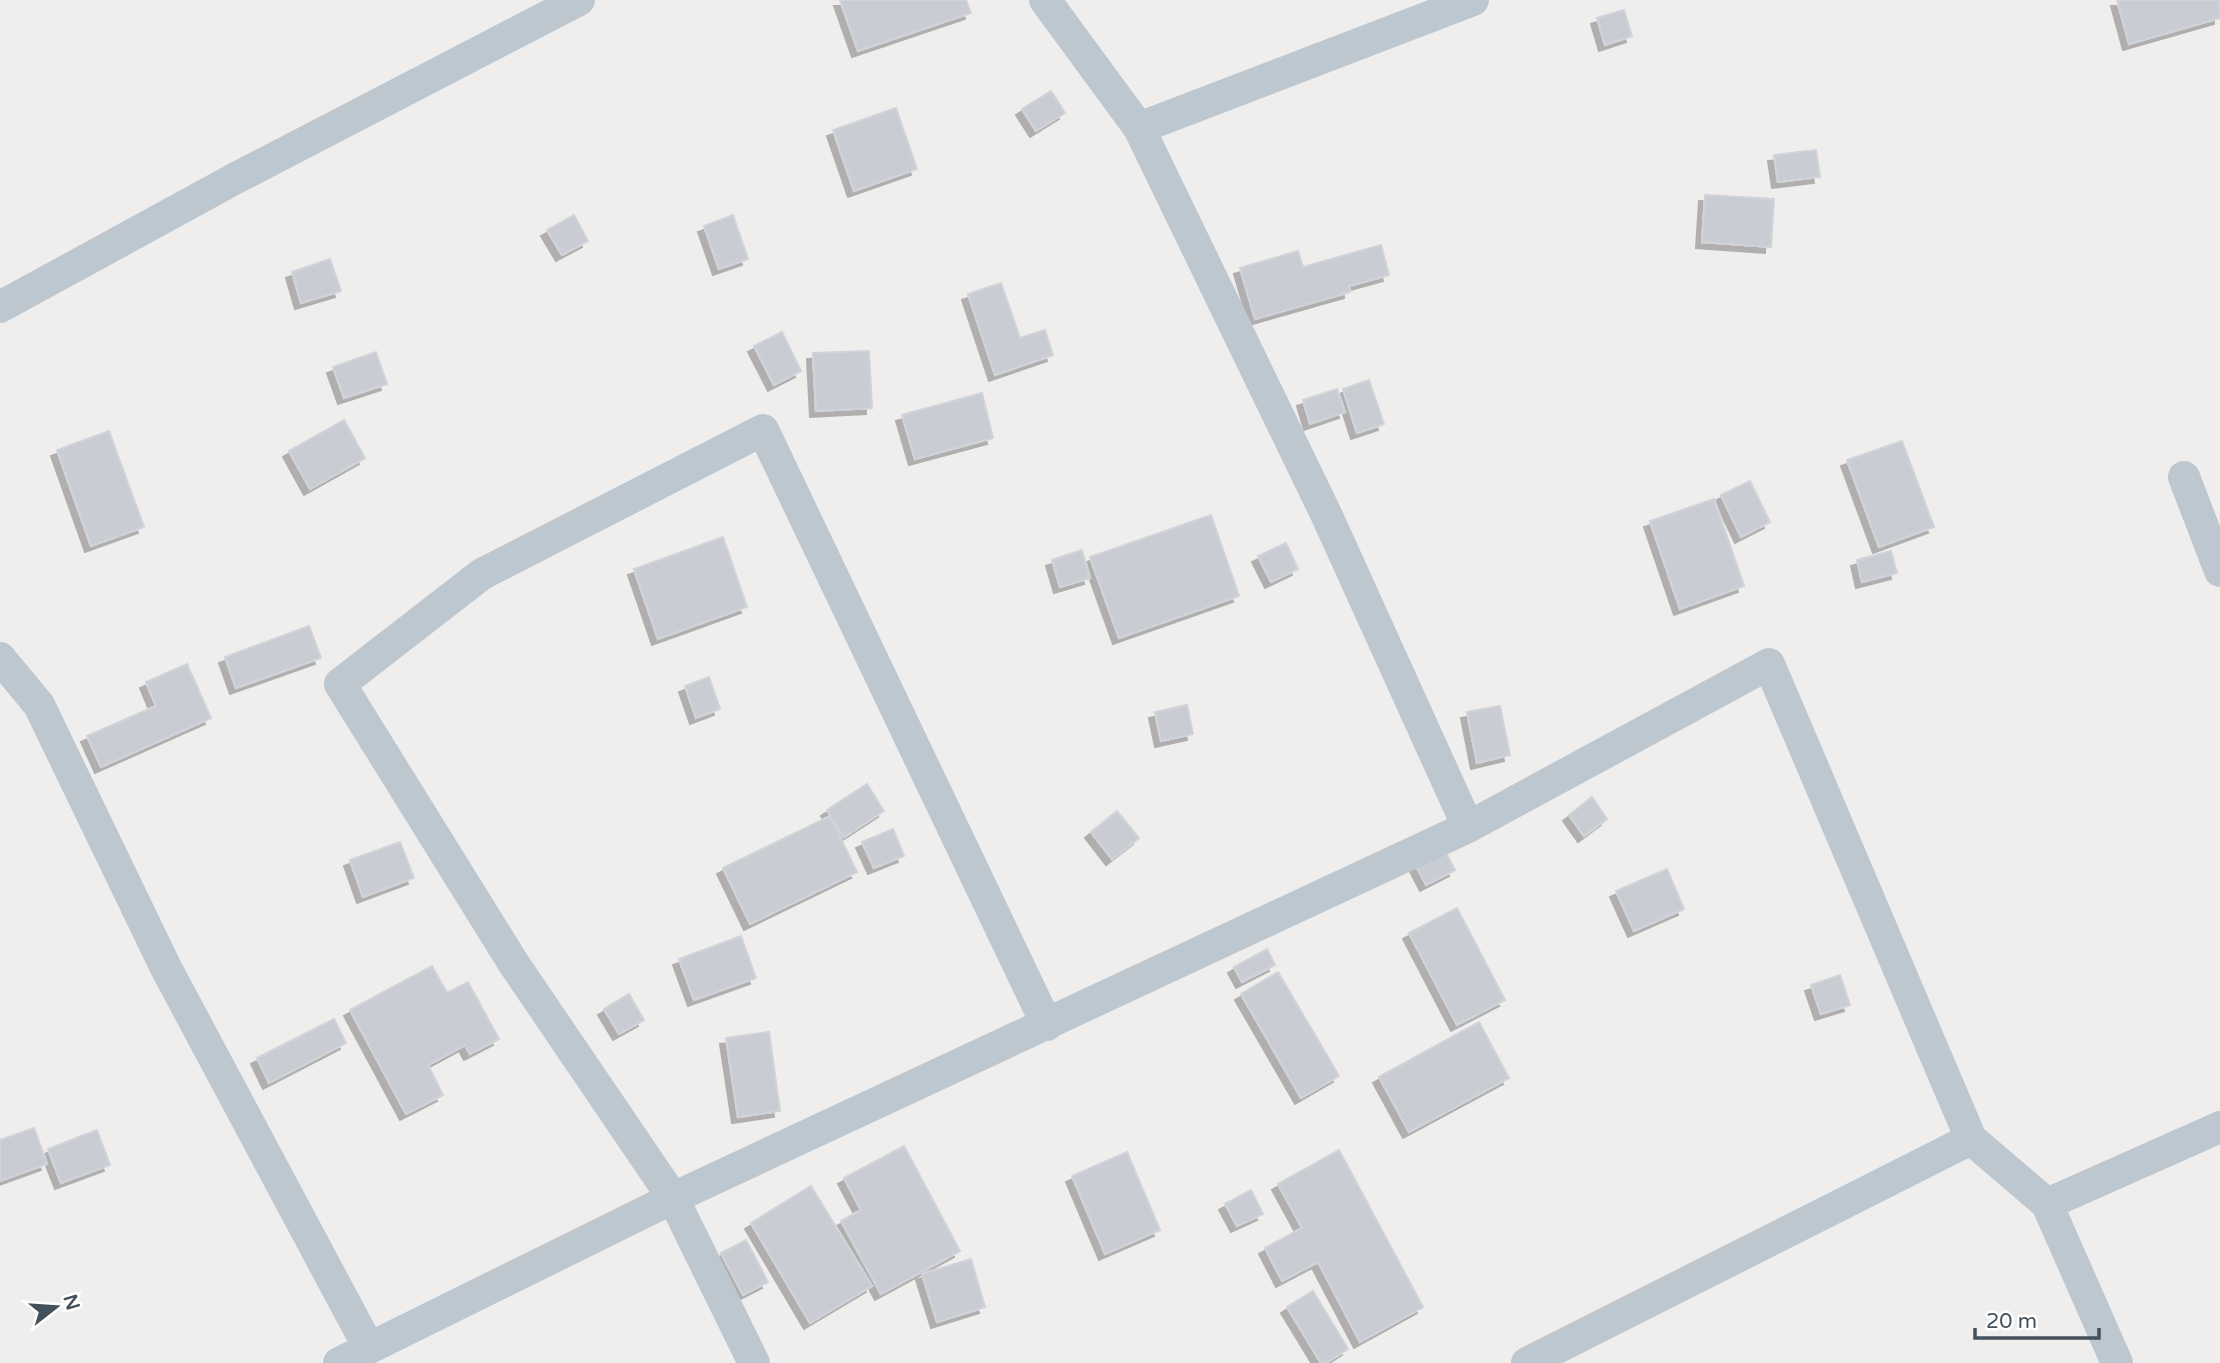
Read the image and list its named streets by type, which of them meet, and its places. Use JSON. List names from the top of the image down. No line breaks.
{"scale_bar":"20 m","north":"right"}
